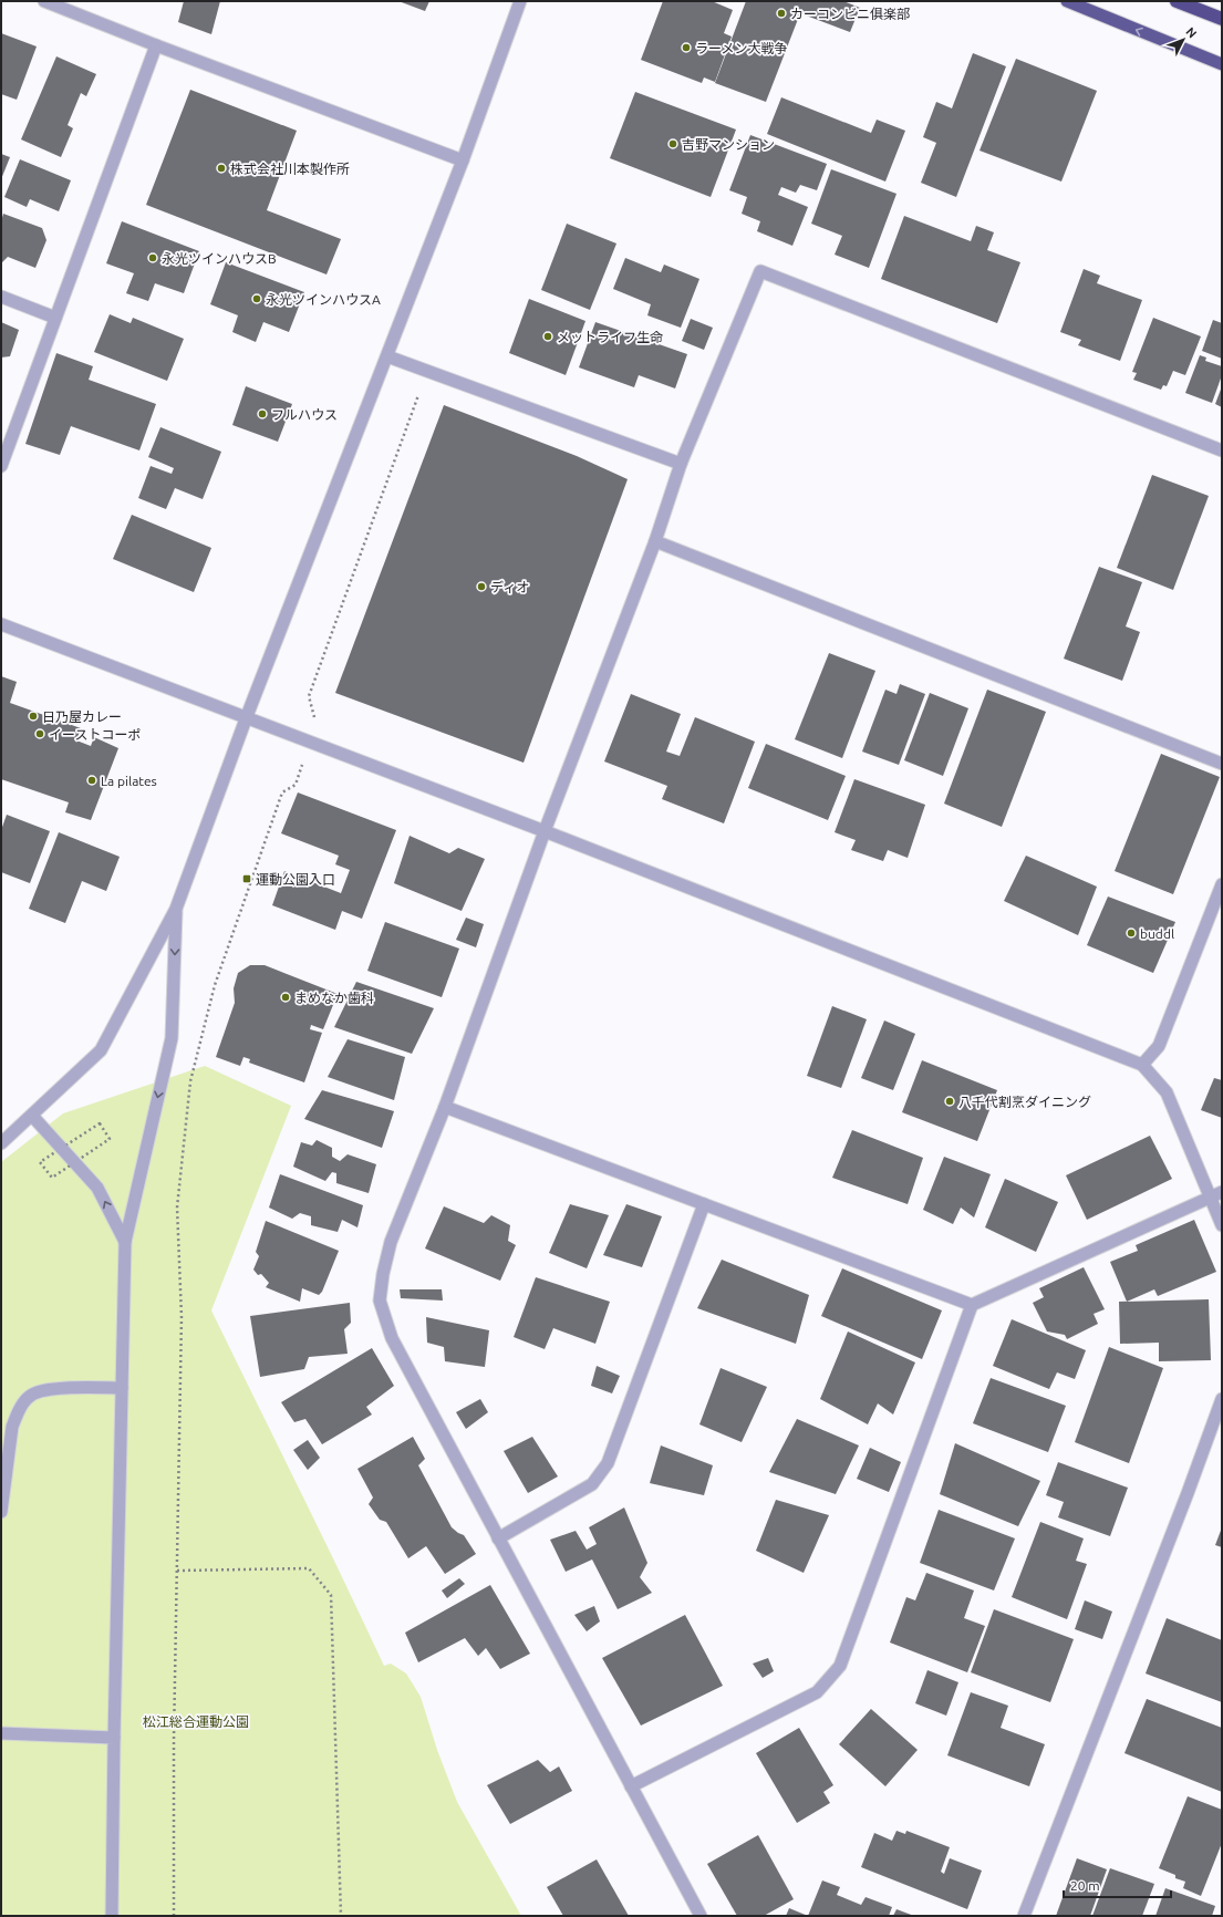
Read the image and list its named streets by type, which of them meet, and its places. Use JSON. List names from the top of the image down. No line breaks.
{"parks":["松江総合運動公園"],"places":{"other":["カーコンビニ俱楽部","ラーメン大戦争","吉野マンション","株式会社川本製作所","永光ツインハウスB","永光ツインハウスA","メットライフ生命","フルハウス","ディオ","日乃屋カレー","イーストコーポ","La pilates","buddl","まめなか歯科","八千代割烹ダイニング"],"transit":["運動公園入口"]},"scale_bar":"20 m","north":"top right"}
